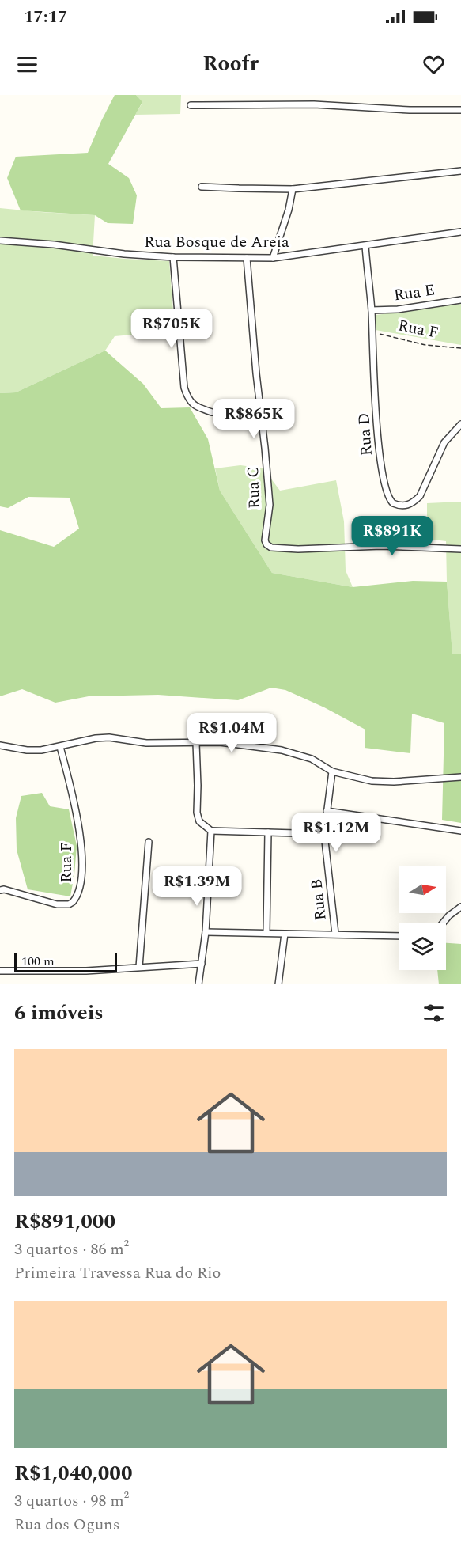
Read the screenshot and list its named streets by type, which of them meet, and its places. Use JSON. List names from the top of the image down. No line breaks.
{"streets":{"street":["Rua Bosque de Areia","Rua E","Rua F","Rua D","Rua C","Rua B"]},"crossings":[["Rua Bosque de Areia","Rua D"],["Rua Bosque de Areia","Rua C"],["Rua E","Rua D"],["Rua F","Rua D"]],"scale_bar":"100 m","north":"right","page":{"status":"17:17","header":"Roofr","price":["R$705K","R$865K","R$891K","R$1.04M","R$1.12M","R$1.39M"],"scale":"100 m","heading":"6 imóveis","list":[{"name":"R$891,000","note":"3 quartos · 86 m² · Primeira Travessa Rua do Rio"},{"name":"R$1,040,000","note":"3 quartos · 98 m² · Rua dos Oguns"}]}}
